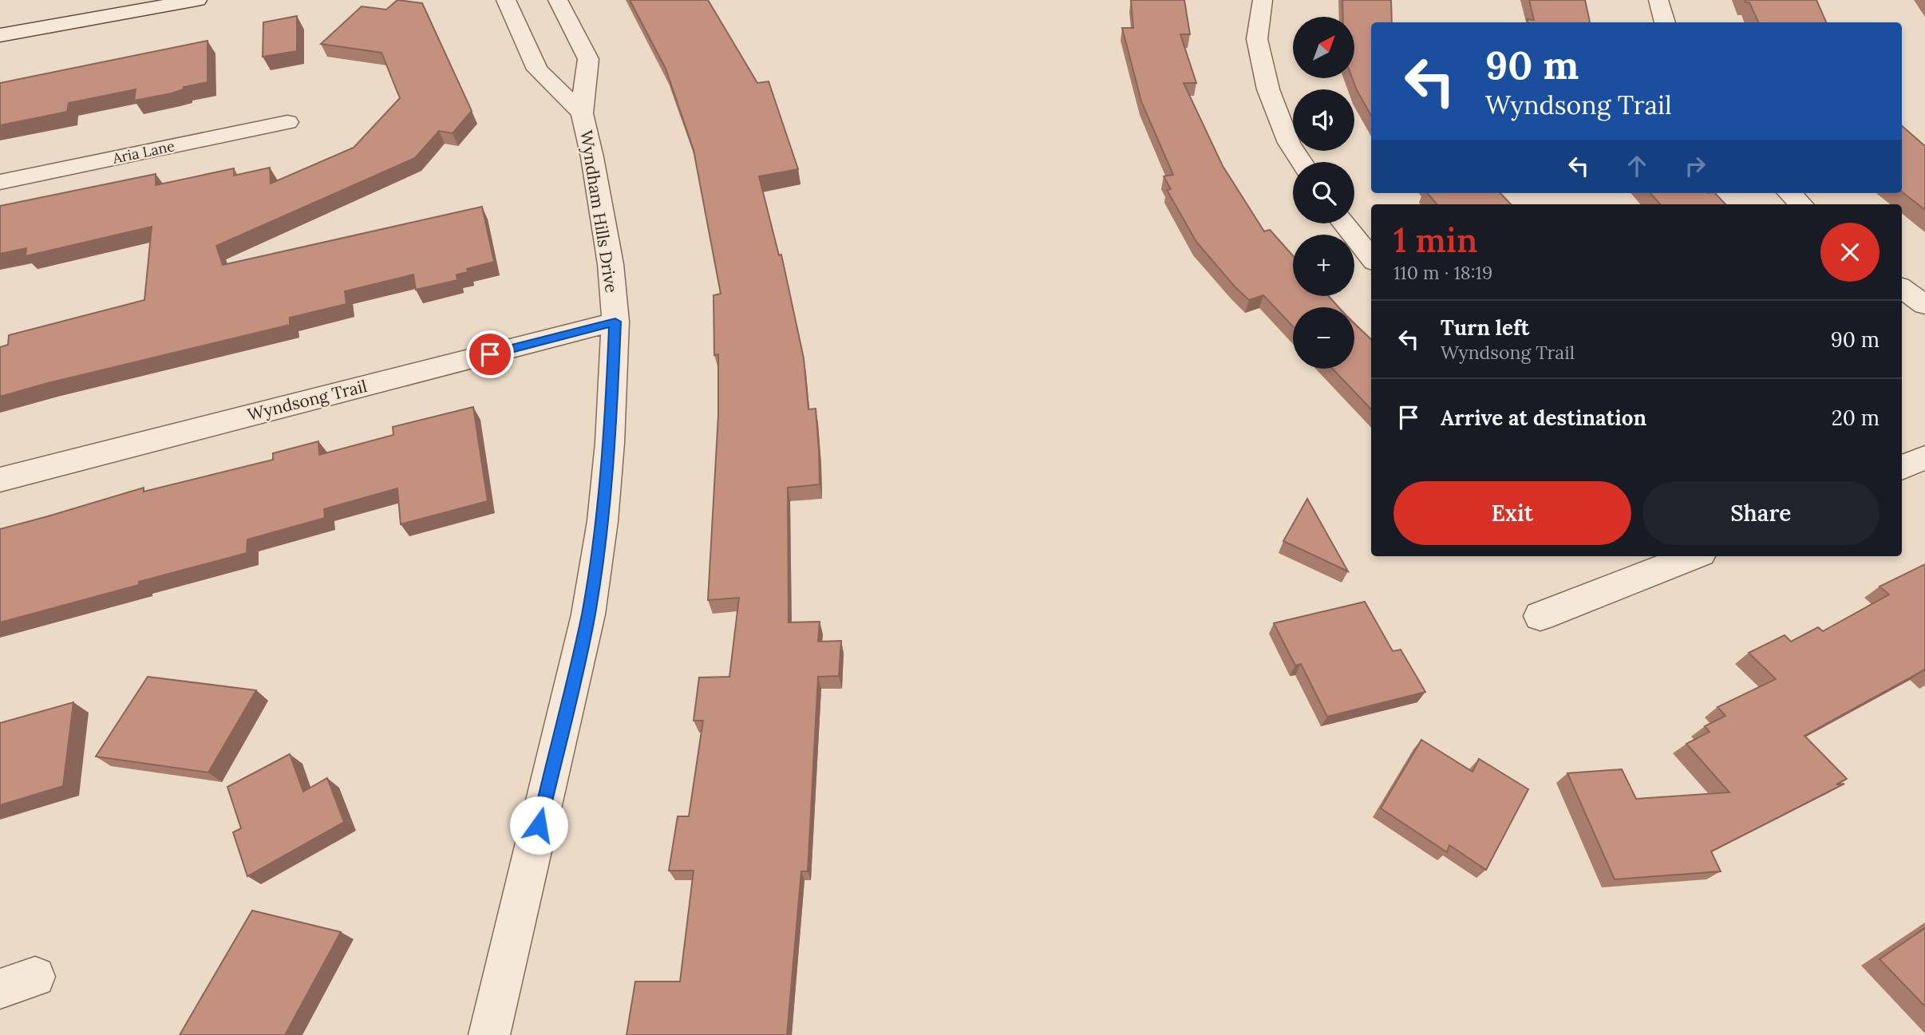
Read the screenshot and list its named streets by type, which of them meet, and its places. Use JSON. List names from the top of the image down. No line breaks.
{"streets":{"street":["Aria Lane","Wyndham Hills Drive","Wyndsong Trail"]},"crossings":[["Wyndham Hills Drive","Wyndsong Trail"]],"north":"top right","page":{"map_buttons":["+","−"],"turn":["90 m","Wyndsong Trail"],"heading":["1 min","110 m · 18:19"],"list":[{"name":"Turn left","note":"Wyndsong Trail","value":"90 m"},{"name":"Arrive at destination","value":"20 m"}],"buttons":["Exit","Share"]}}
